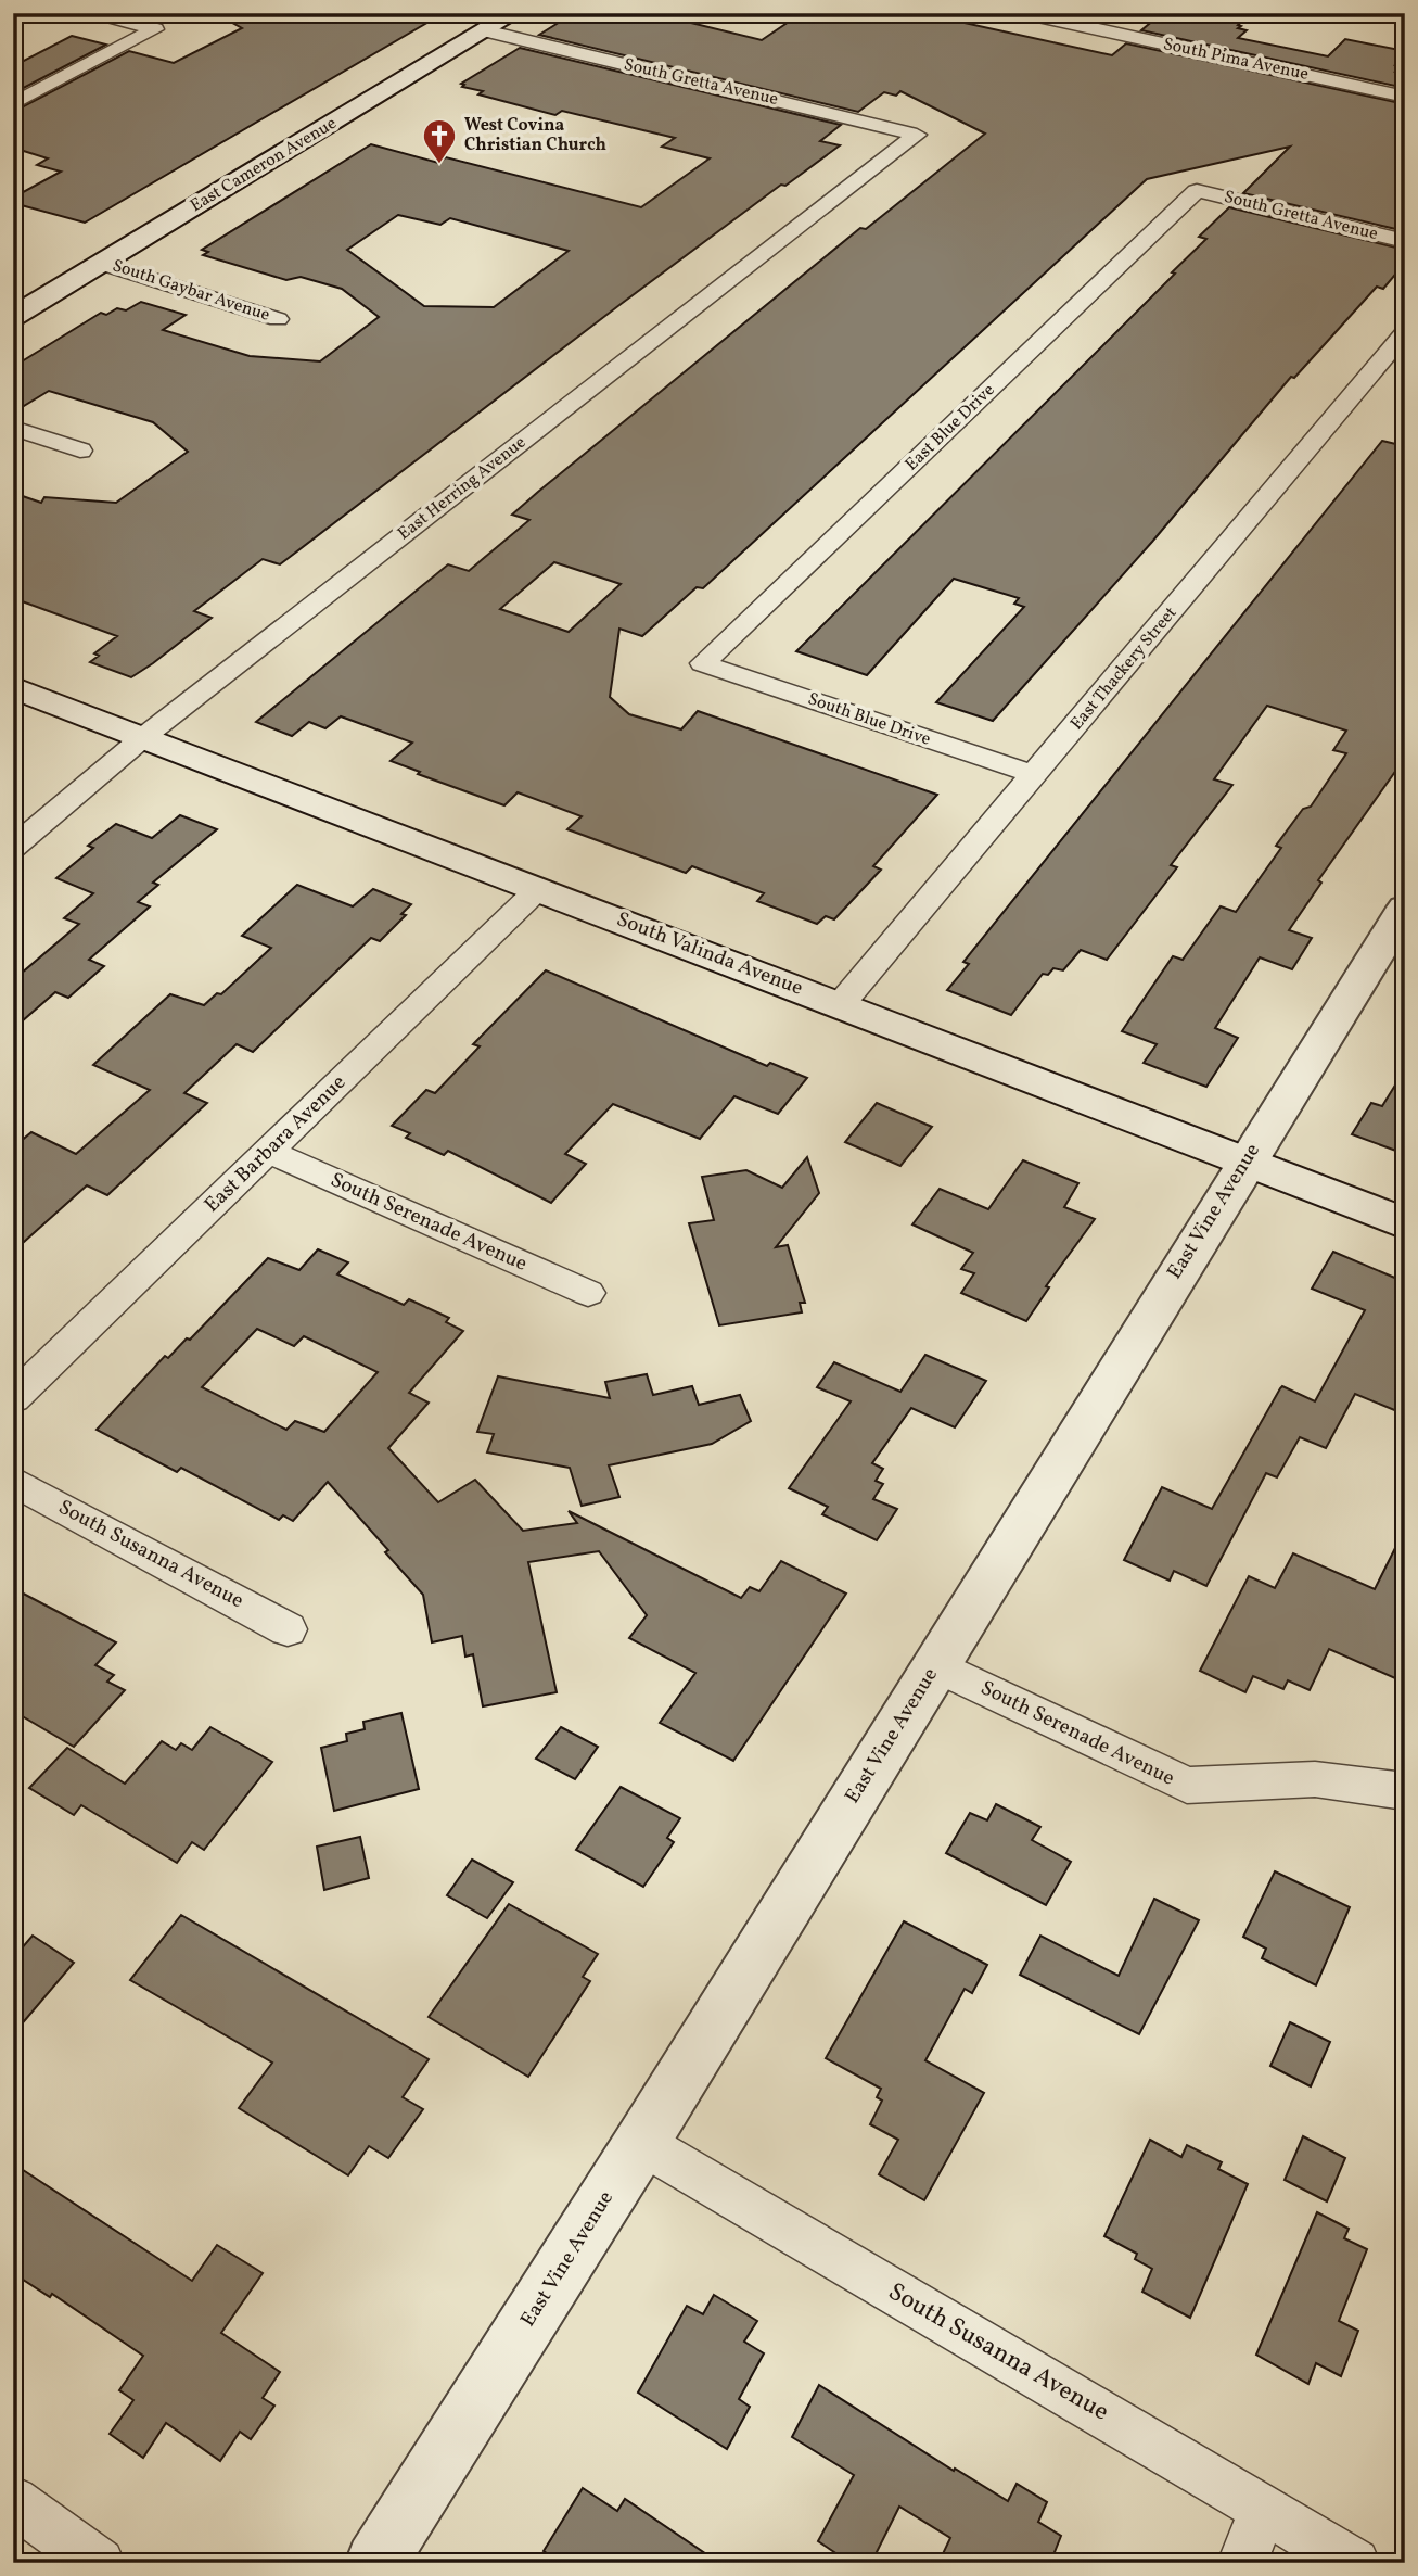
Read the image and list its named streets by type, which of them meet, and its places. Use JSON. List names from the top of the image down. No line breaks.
{"streets":{"main road":["East Cameron Avenue","South Valinda Avenue","East Vine Avenue"],"street":["South Pima Avenue","South Gretta Avenue","South Gaybar Avenue","East Blue Drive","East Herring Avenue","East Thackery Street","South Blue Drive","East Barbara Avenue","South Serenade Avenue","South Susanna Avenue"]},"crossings":[["South Gretta Avenue","East Cameron Avenue"],["South Gretta Avenue","East Blue Drive"],["South Gretta Avenue","East Herring Avenue"],["East Cameron Avenue","South Gaybar Avenue"],["East Blue Drive","South Blue Drive"],["East Herring Avenue","South Valinda Avenue"],["East Thackery Street","South Blue Drive"],["East Thackery Street","South Valinda Avenue"],["South Valinda Avenue","East Barbara Avenue"],["South Valinda Avenue","East Vine Avenue"],["East Barbara Avenue","South Serenade Avenue"],["East Vine Avenue","South Serenade Avenue"],["East Vine Avenue","South Susanna Avenue"]],"places":{"church":["West Covina Christian Church"]}}
